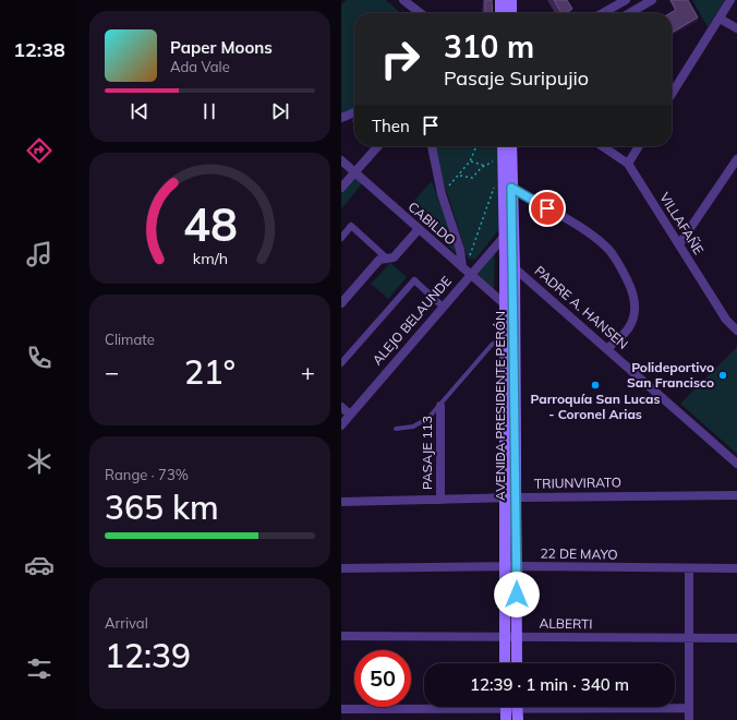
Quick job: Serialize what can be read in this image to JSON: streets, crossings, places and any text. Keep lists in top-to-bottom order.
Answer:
{
  "streets": {
    "main road": ["AVENIDA PRESIDENTE PERÓN"],
    "street": [
      "CABILDO",
      "VILLAFAÑE",
      "PADRE A. HANSEN",
      "ALEJO BELAUNDE",
      "PASAJE 113",
      "TRIUNVIRATO",
      "22 DE MAYO",
      "ALBERTI"
    ]
  },
  "crossings": [
    ["CABILDO", "ALEJO BELAUNDE"],
    ["CABILDO", "AVENIDA PRESIDENTE PERÓN"],
    ["PADRE A. HANSEN", "AVENIDA PRESIDENTE PERÓN"],
    ["ALEJO BELAUNDE", "AVENIDA PRESIDENTE PERÓN"],
    ["AVENIDA PRESIDENTE PERÓN", "TRIUNVIRATO"],
    ["AVENIDA PRESIDENTE PERÓN", "22 DE MAYO"],
    ["AVENIDA PRESIDENTE PERÓN", "ALBERTI"],
    ["PASAJE 113", "TRIUNVIRATO"]
  ],
  "places": ["Polideportivo San Francisco", "Parroquía San Lucas - Coronel Arias"],
  "page": {
    "tabs": "12:38",
    "turn": ["310 m", "Pasaje Suripujio"],
    "song": ["Paper Moons", "Ada Vale"],
    "then": "Then",
    "tile": [
      "Climate",
      ["Range · 73%", "365 km"],
      ["Arrival", "12:39"]
    ],
    "heat": ["−", "21°", "+"],
    "limit": "50",
    "trip": "12:39 · 1 min · 340 m",
    "gauge": ["48", "km/h"]
  }
}
